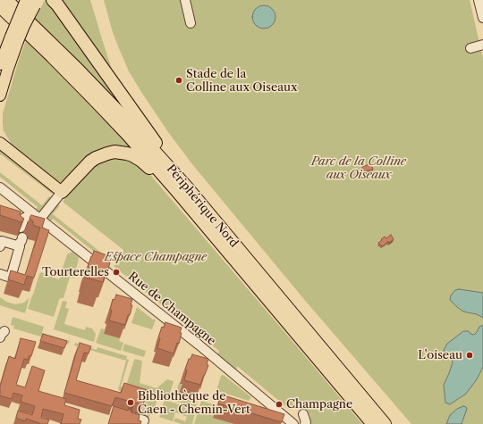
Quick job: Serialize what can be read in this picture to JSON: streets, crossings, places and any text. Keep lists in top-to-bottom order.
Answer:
{
  "streets": {
    "highway": ["Périphérique Nord"],
    "street": ["Rue de Champagne"]
  },
  "parks": ["Parc de la Colline aux Oiseaux", "Espace Champagne"],
  "places": [
    "Stade de la Colline aux Oiseaux",
    "Tourterelles",
    "L'oiseau",
    "Bibliothèque de Caen - Chemin-Vert",
    "Champagne"
  ]
}
